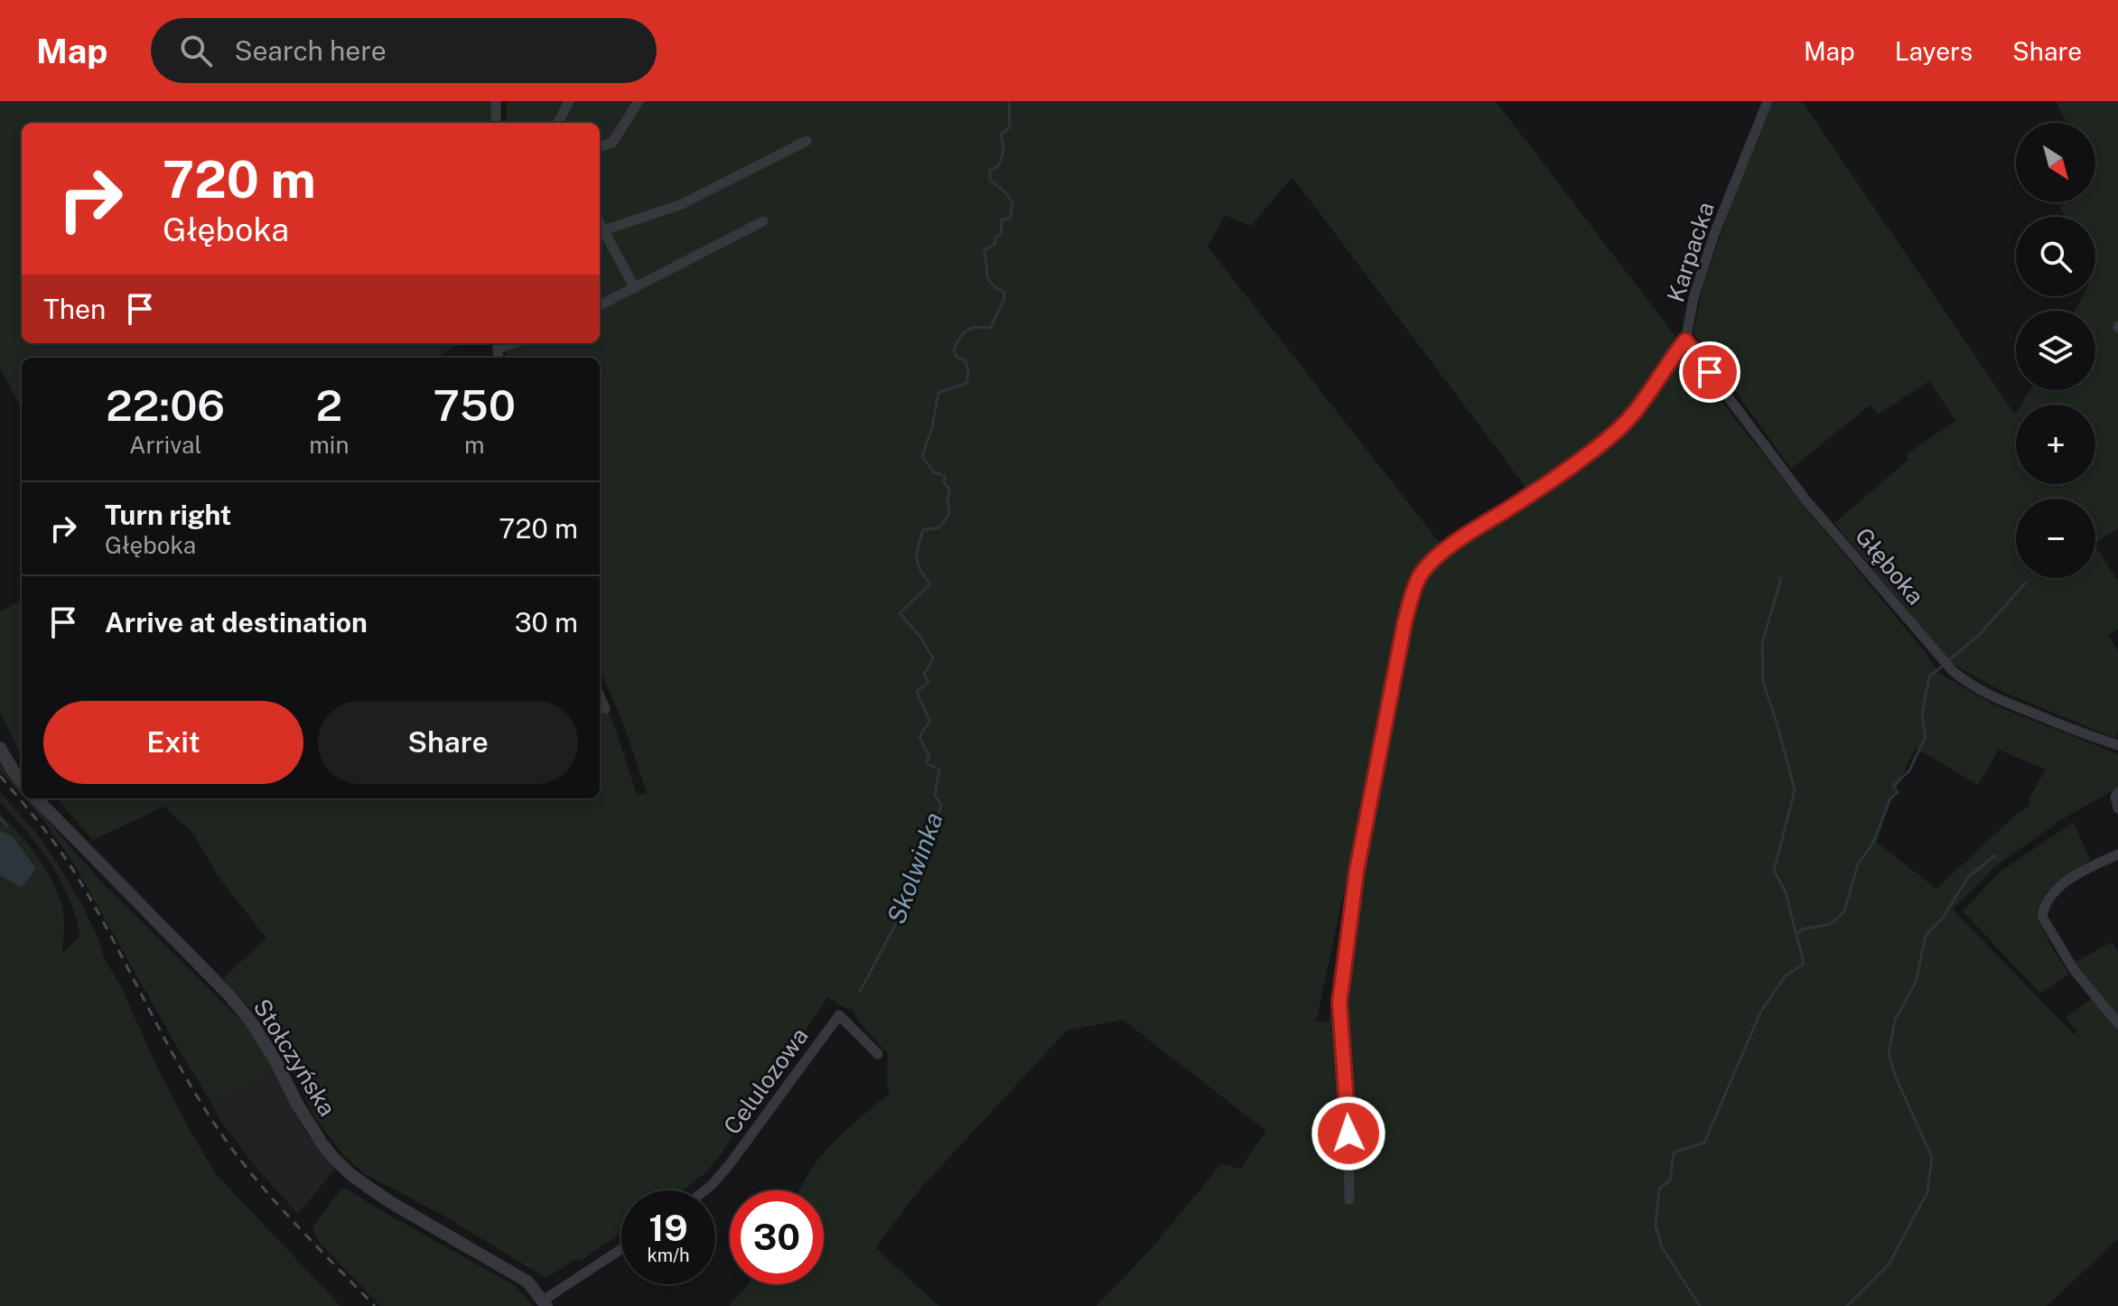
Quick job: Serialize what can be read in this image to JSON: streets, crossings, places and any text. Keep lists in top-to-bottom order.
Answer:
{
  "streets": {
    "street": [
      "Karpacka",
      "Głęboka",
      "Stołczyńska",
      "Celulozowa"
    ]
  },
  "crossings": [
    ["Karpacka", "Głęboka"]
  ],
  "water": ["Skolwinka"],
  "north": "bottom right",
  "page": {
    "header": "Map",
    "search": "Search here",
    "nav": ["Map", "Layers", "Share"],
    "map_buttons": ["+", "−"],
    "turn": ["720 m", "Głęboka"],
    "then": "Then",
    "eta": [
      "22:06",
      "Arrival",
      "2",
      "min",
      "750",
      "m"
    ],
    "list": [
      {
        "name": "Turn right",
        "note": "Głęboka",
        "value": "720 m"
      },
      {
        "name": "Arrive at destination",
        "value": "30 m"
      }
    ],
    "buttons": ["Exit", "Share"],
    "speed": "19 km/h",
    "limit": "30"
  }
}
